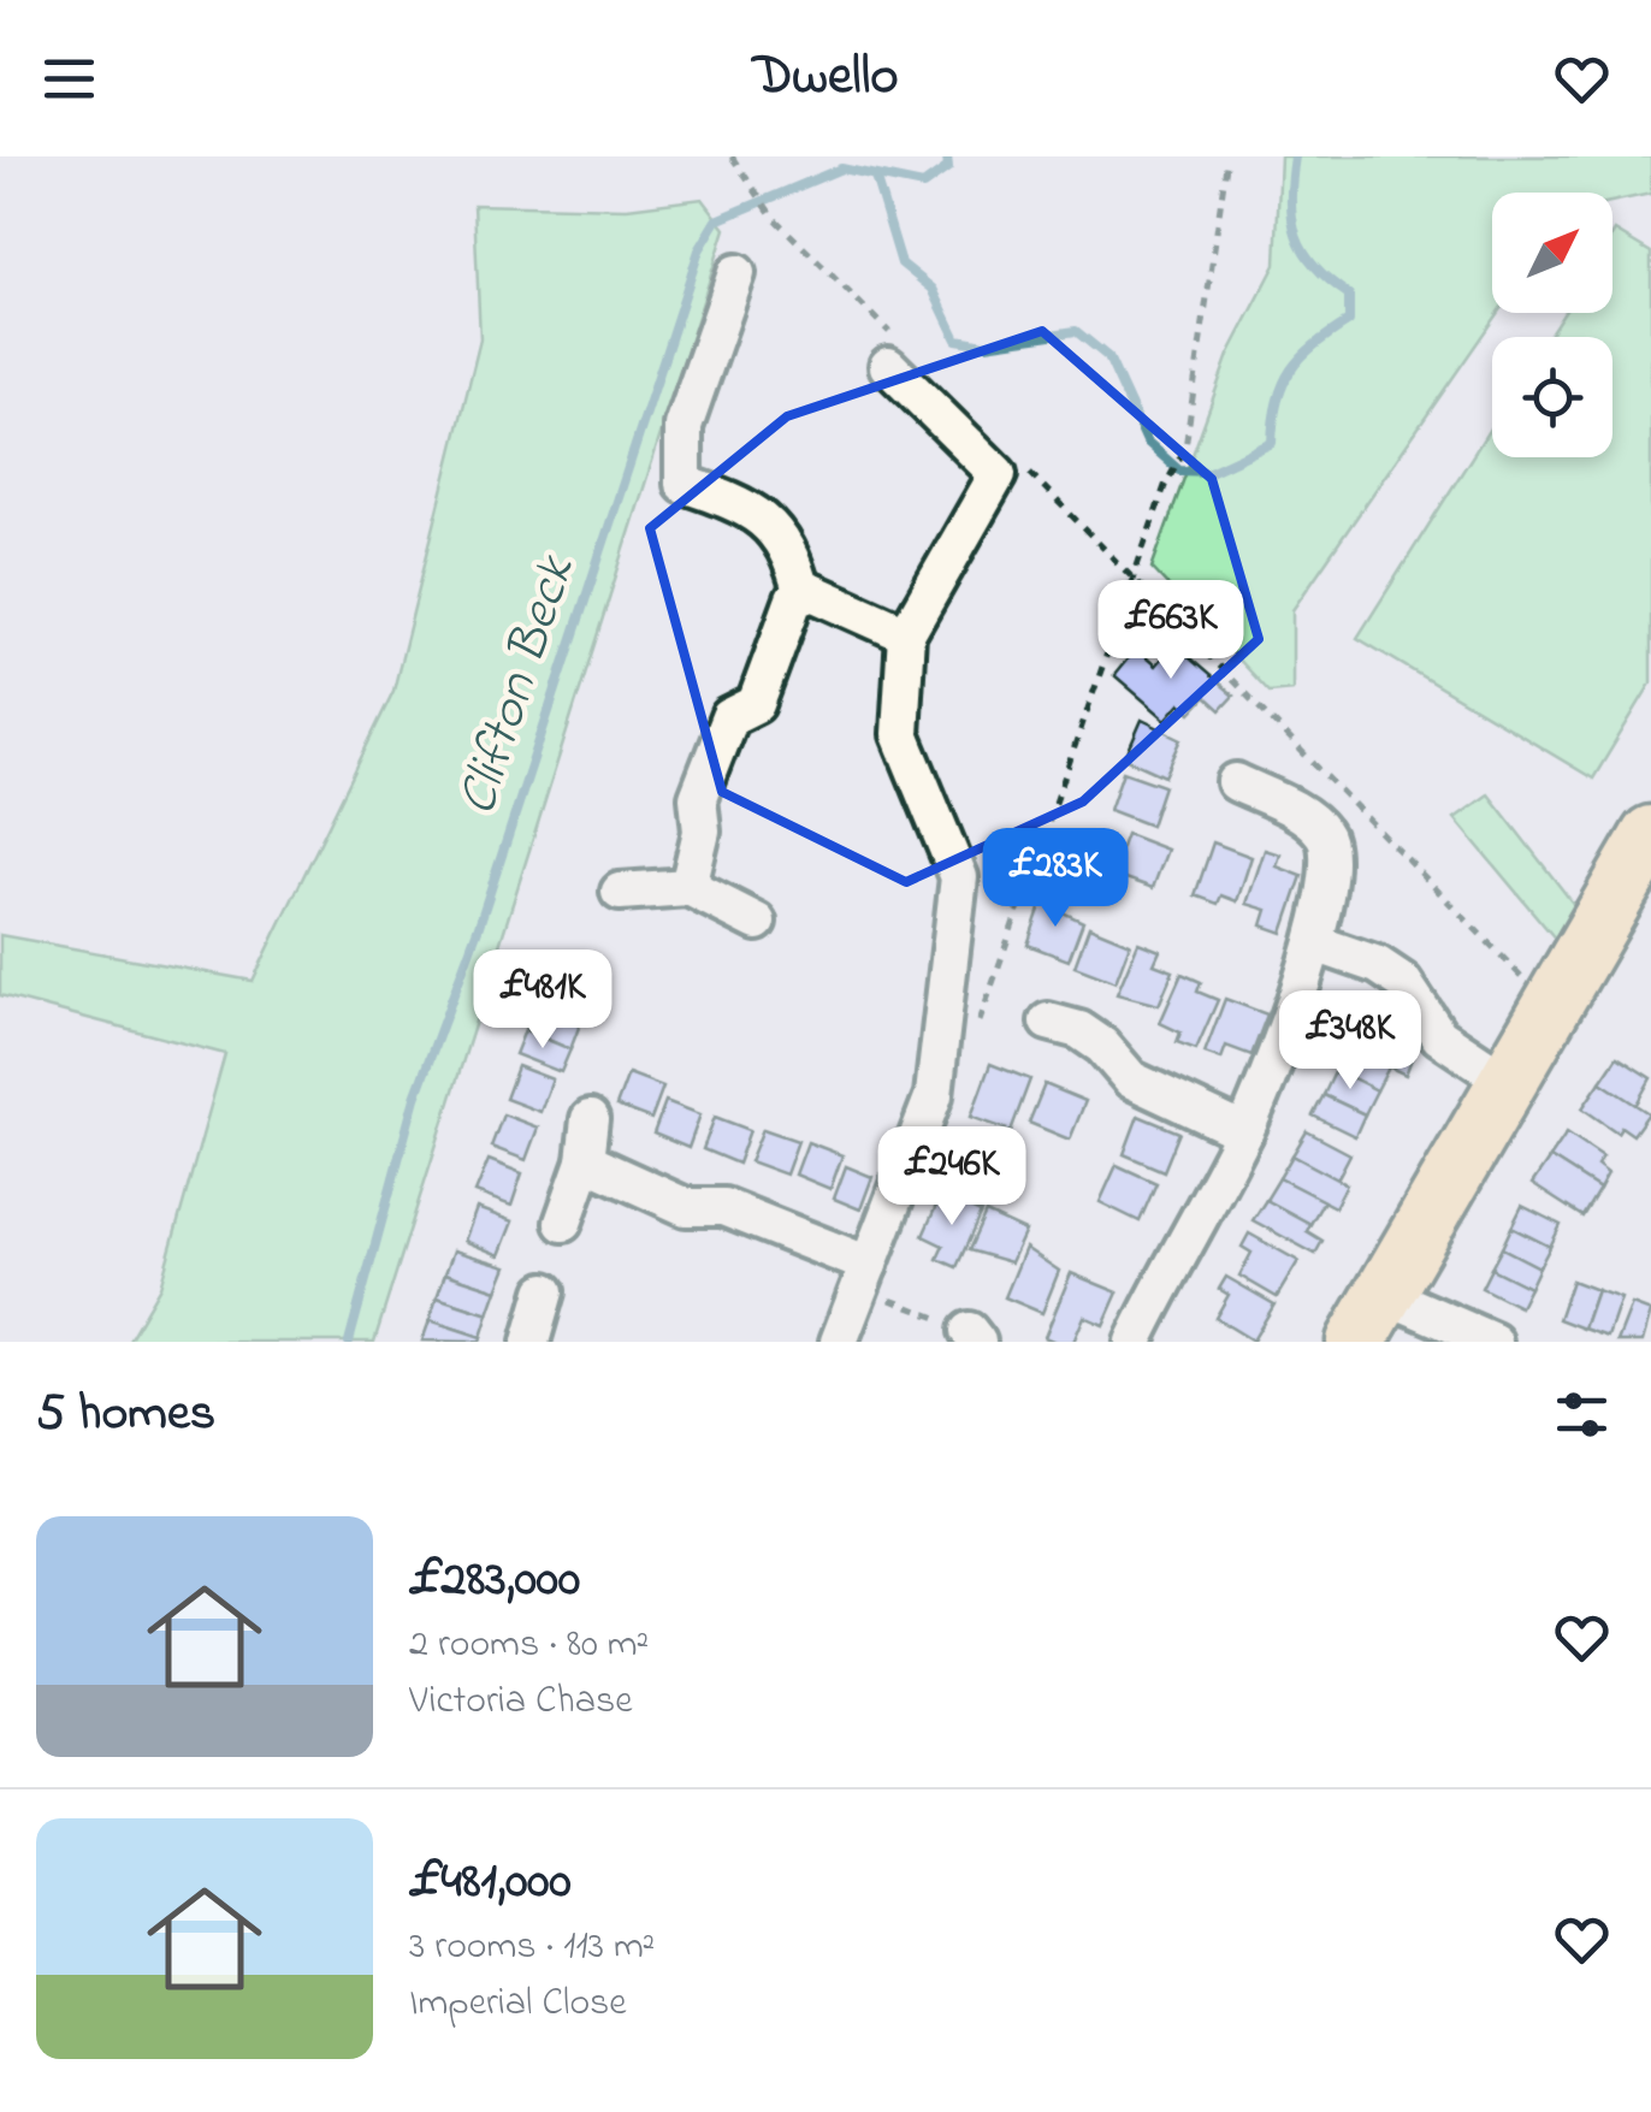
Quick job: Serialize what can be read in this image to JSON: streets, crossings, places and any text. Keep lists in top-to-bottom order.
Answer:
{
  "water": ["Clifton Beck"],
  "north": "top right",
  "page": {
    "header": "Dwello",
    "price": [
      "£663K",
      "£283K",
      "£481K",
      "£348K",
      "£246K"
    ],
    "heading": "5 homes",
    "list": [
      {
        "name": "£283,000",
        "note": "2 rooms · 80 m² · Victoria Chase"
      },
      {
        "name": "£481,000",
        "note": "3 rooms · 113 m² · Imperial Close"
      }
    ]
  }
}
